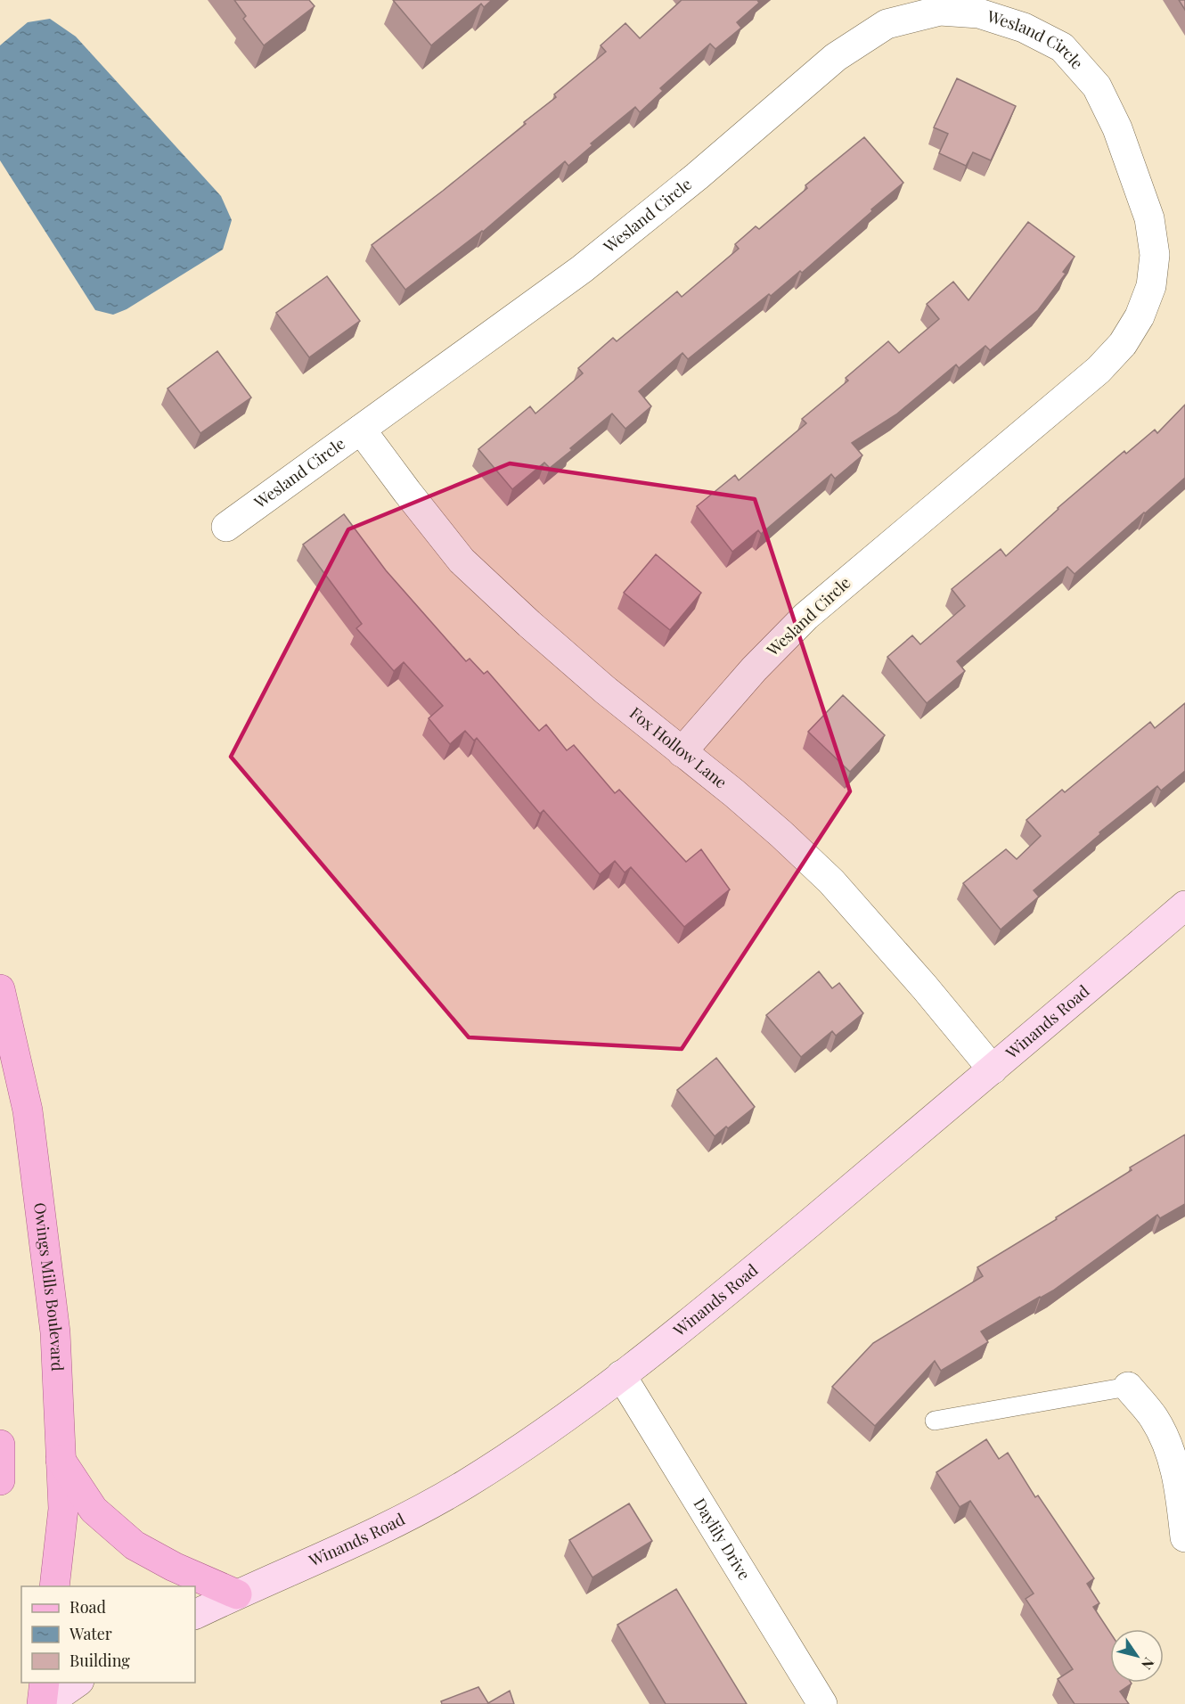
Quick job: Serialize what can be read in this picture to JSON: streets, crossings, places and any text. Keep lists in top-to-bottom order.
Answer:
{
  "streets": {
    "main road": ["Owings Mills Boulevard"],
    "street": [
      "Wesland Circle",
      "Fox Hollow Lane",
      "Winands Road",
      "Daylily Drive"
    ]
  },
  "crossings": [
    ["Wesland Circle", "Fox Hollow Lane"],
    ["Fox Hollow Lane", "Winands Road"],
    ["Winands Road", "Daylily Drive"]
  ],
  "legend": ["Road", "Water", "Building"],
  "north": "bottom right"
}
